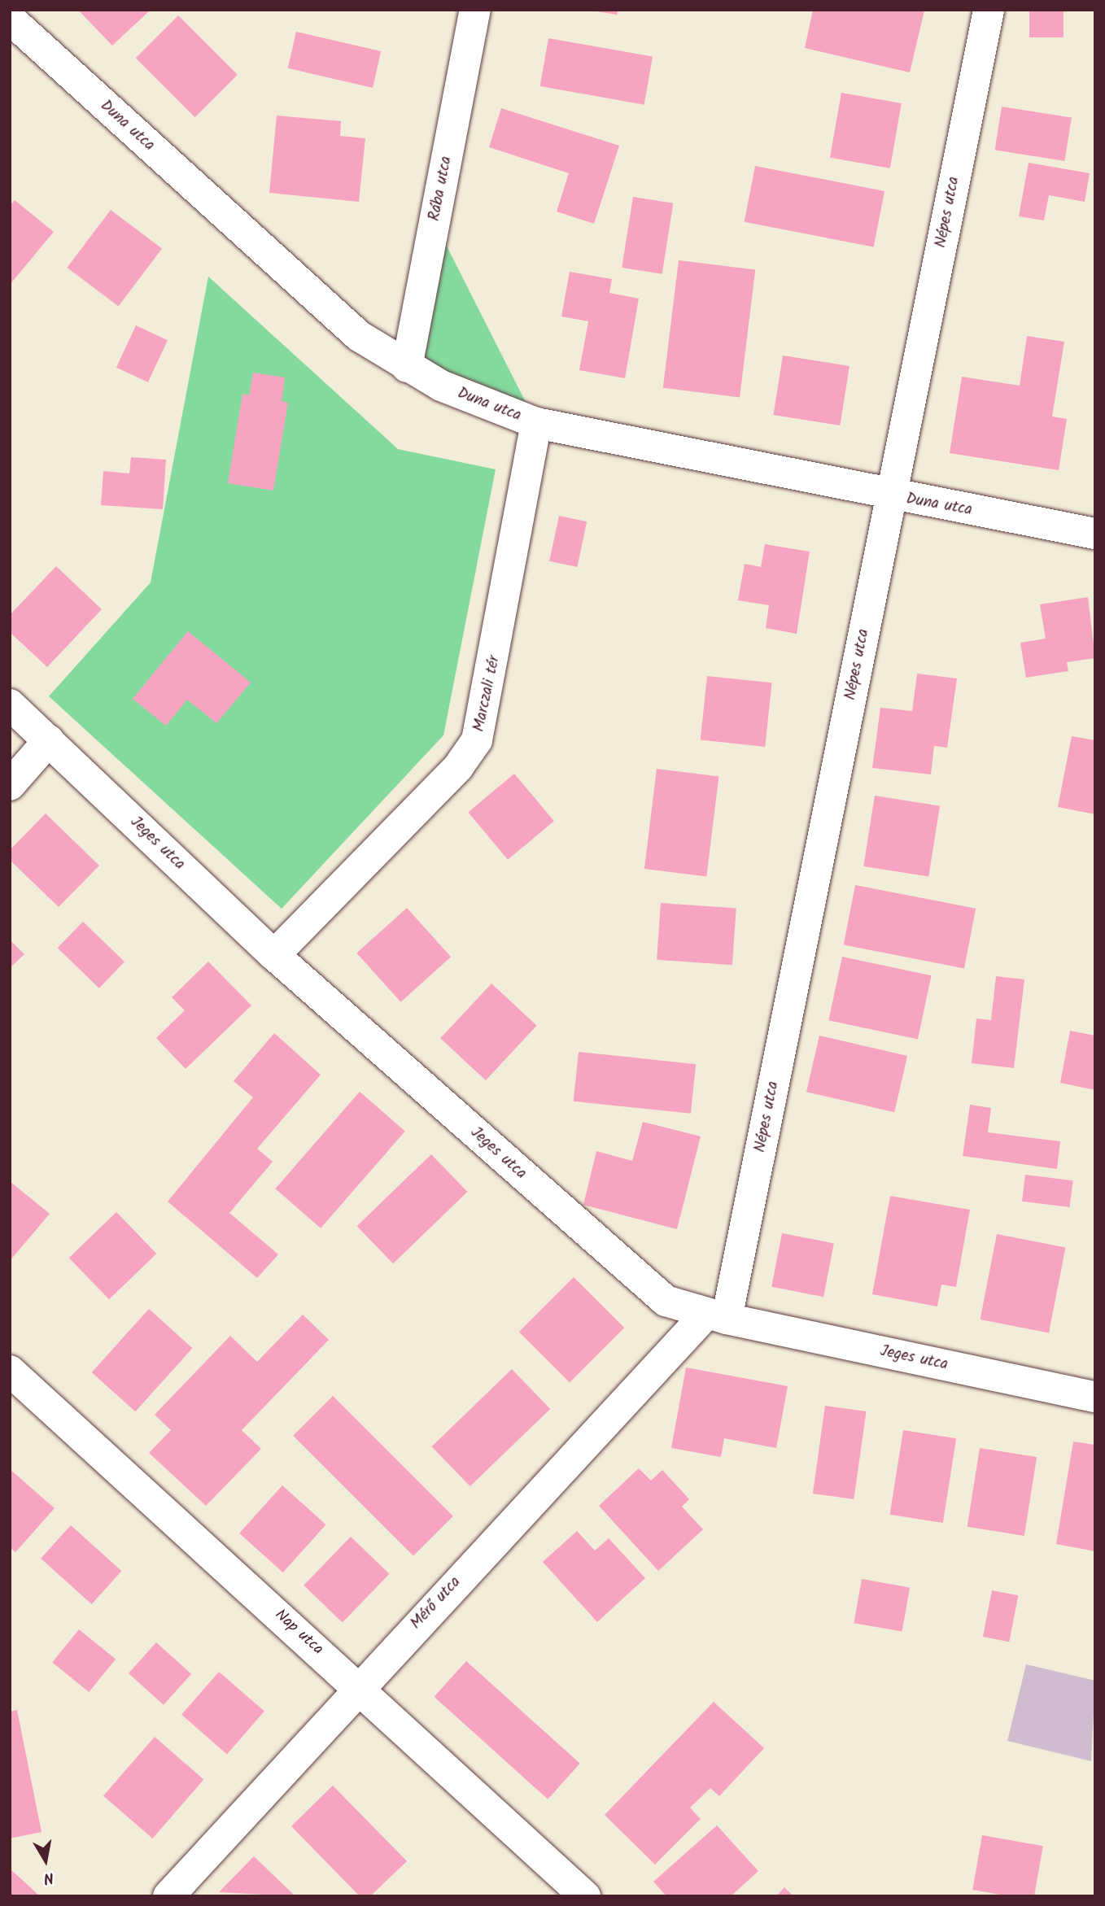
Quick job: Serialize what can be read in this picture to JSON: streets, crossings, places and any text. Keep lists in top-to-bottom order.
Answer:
{
  "streets": {
    "street": [
      "Duna utca",
      "Rába utca",
      "Népes utca",
      "Marczali tér",
      "Jeges utca",
      "Mérő utca",
      "Nap utca"
    ]
  },
  "crossings": [
    ["Duna utca", "Rába utca"],
    ["Duna utca", "Népes utca"],
    ["Duna utca", "Marczali tér"],
    ["Népes utca", "Jeges utca"],
    ["Népes utca", "Mérő utca"],
    ["Marczali tér", "Jeges utca"],
    ["Jeges utca", "Mérő utca"],
    ["Mérő utca", "Nap utca"]
  ],
  "north": "bottom"
}
